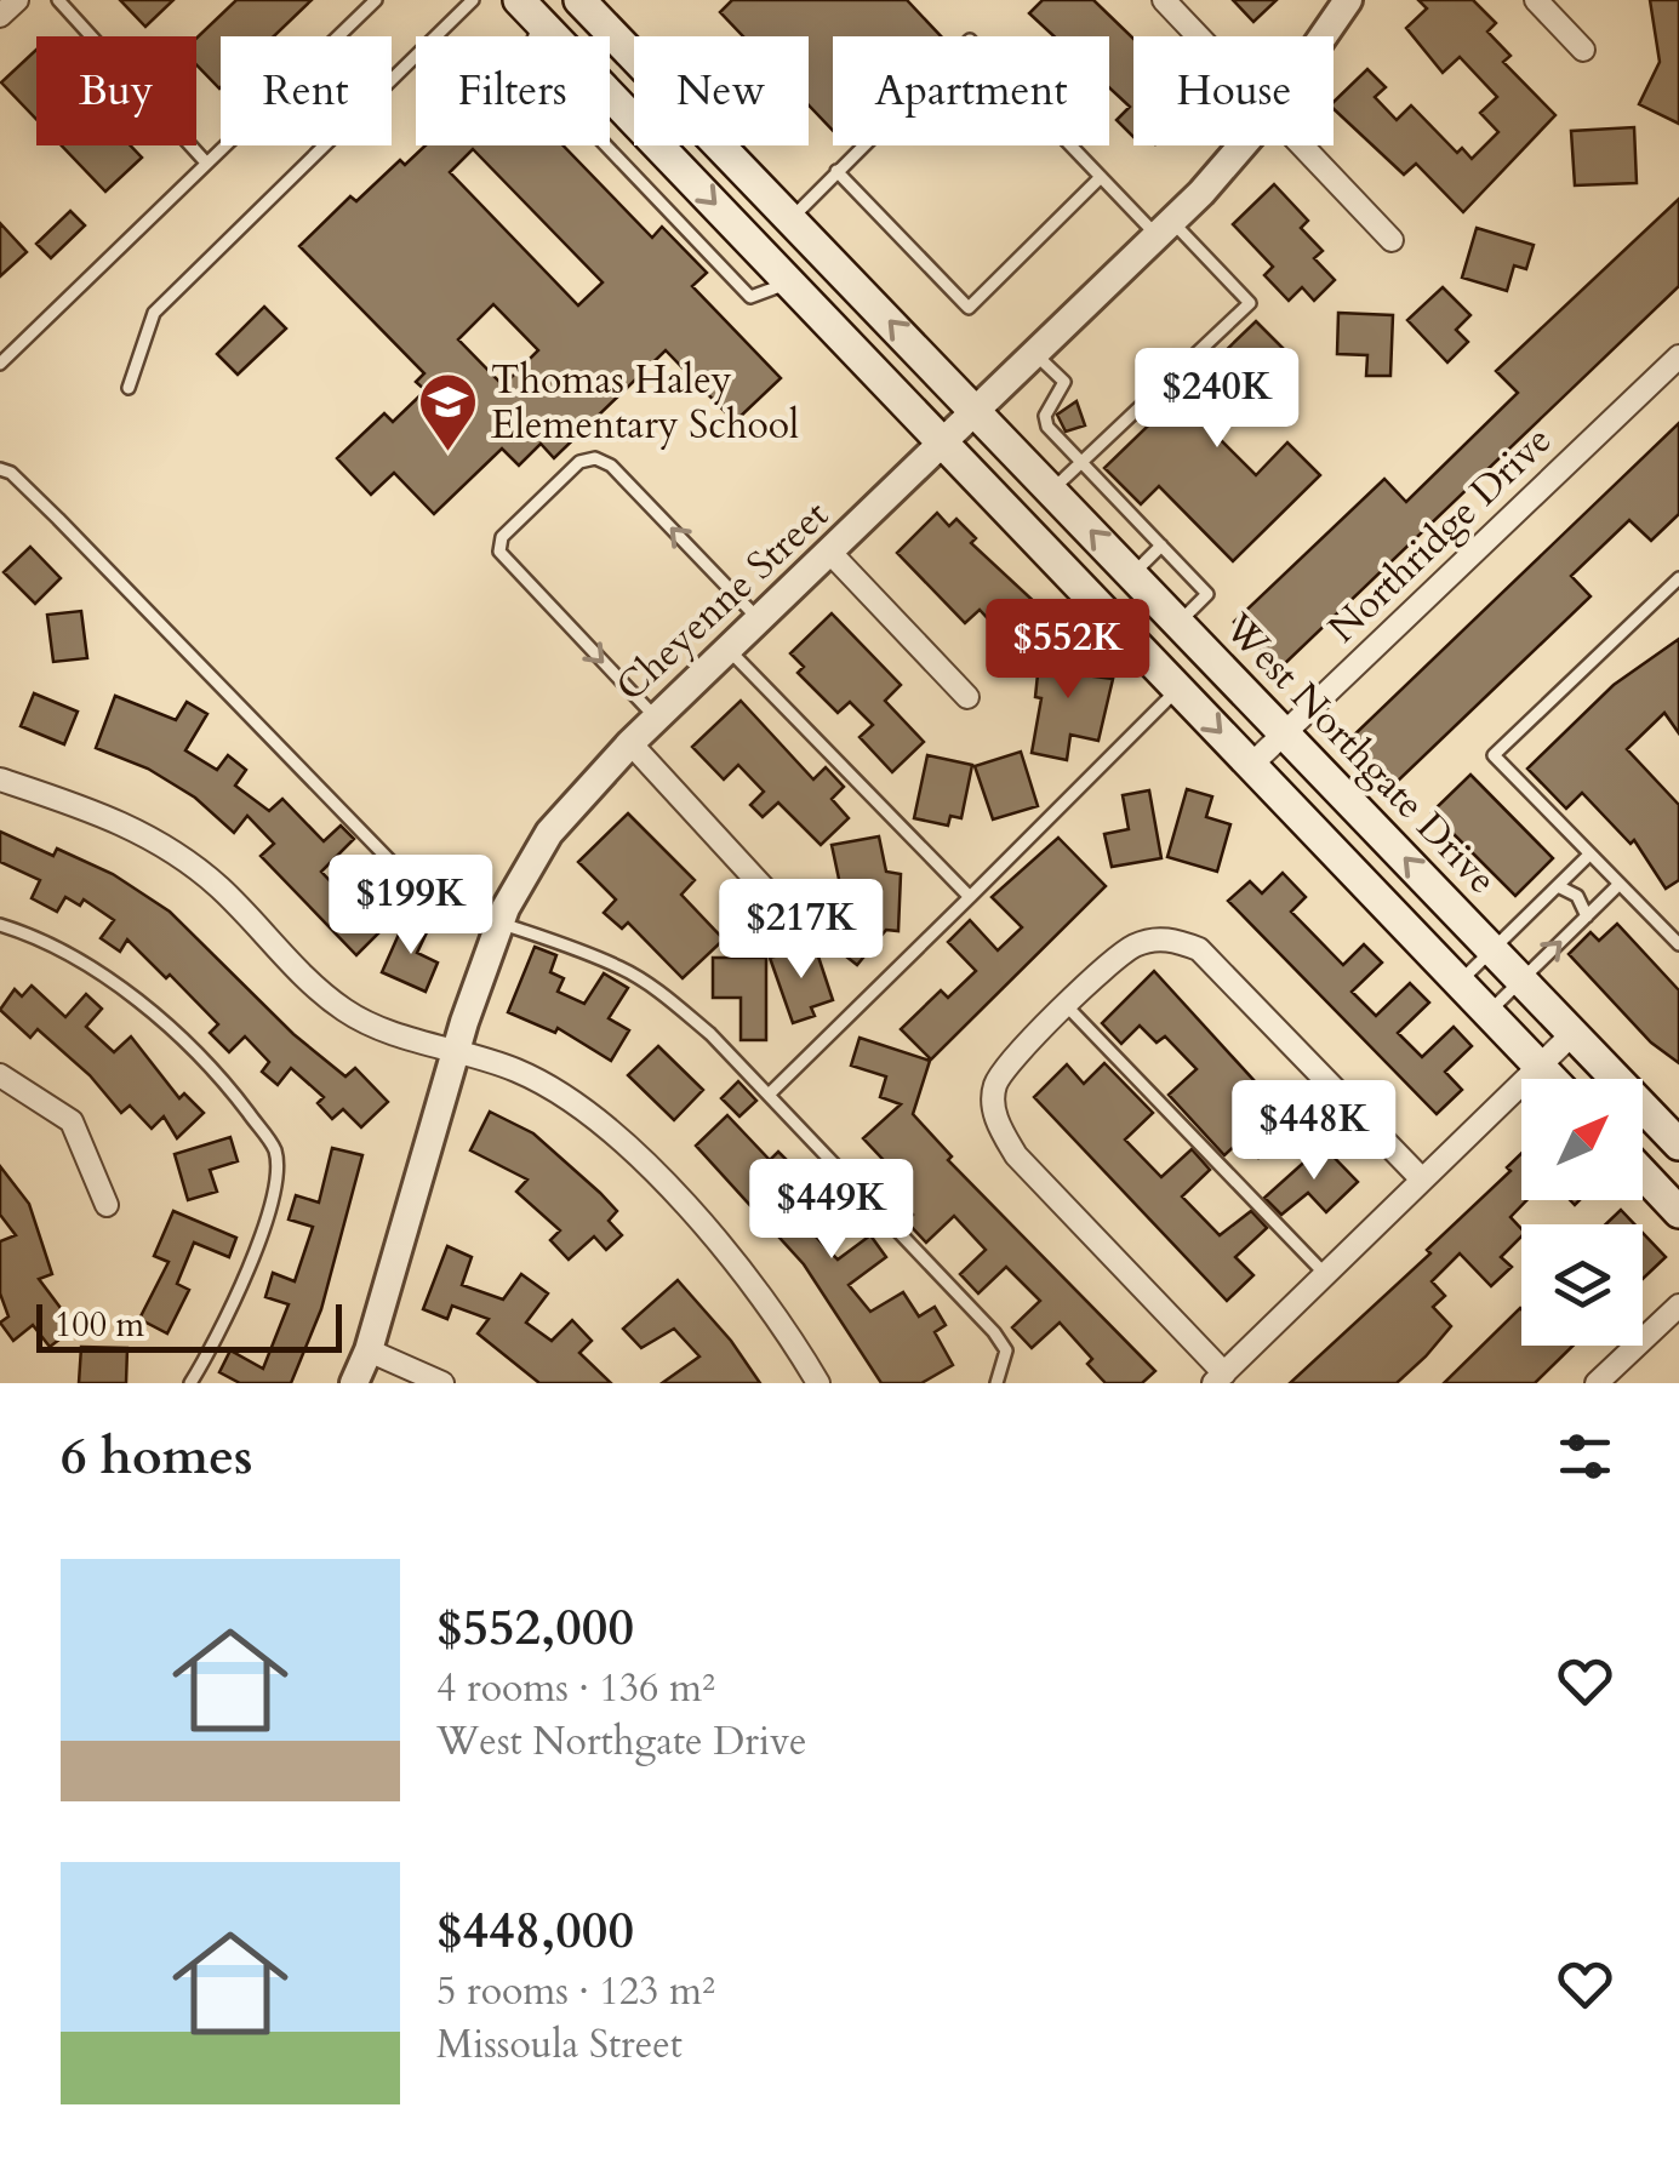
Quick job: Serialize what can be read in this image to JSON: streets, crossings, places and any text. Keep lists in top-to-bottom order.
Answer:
{
  "streets": {
    "main road": ["West Northgate Drive"],
    "street": ["Northridge Drive", "Cheyenne Street"]
  },
  "crossings": [
    ["Northridge Drive", "West Northgate Drive"],
    ["Cheyenne Street", "West Northgate Drive"]
  ],
  "places": {
    "school or university": ["Thomas Haley Elementary School"]
  },
  "scale_bar": "100 m",
  "north": "top right",
  "page": {
    "chip": [
      "Buy",
      "Rent",
      "Filters",
      "New",
      "Apartment",
      "House"
    ],
    "price": [
      "$240K",
      "$552K",
      "$199K",
      "$217K",
      "$448K",
      "$449K"
    ],
    "scale": "100 m",
    "heading": "6 homes",
    "list": [
      {
        "name": "$552,000",
        "note": "4 rooms · 136 m² · West Northgate Drive"
      },
      {
        "name": "$448,000",
        "note": "5 rooms · 123 m² · Missoula Street"
      }
    ]
  }
}
